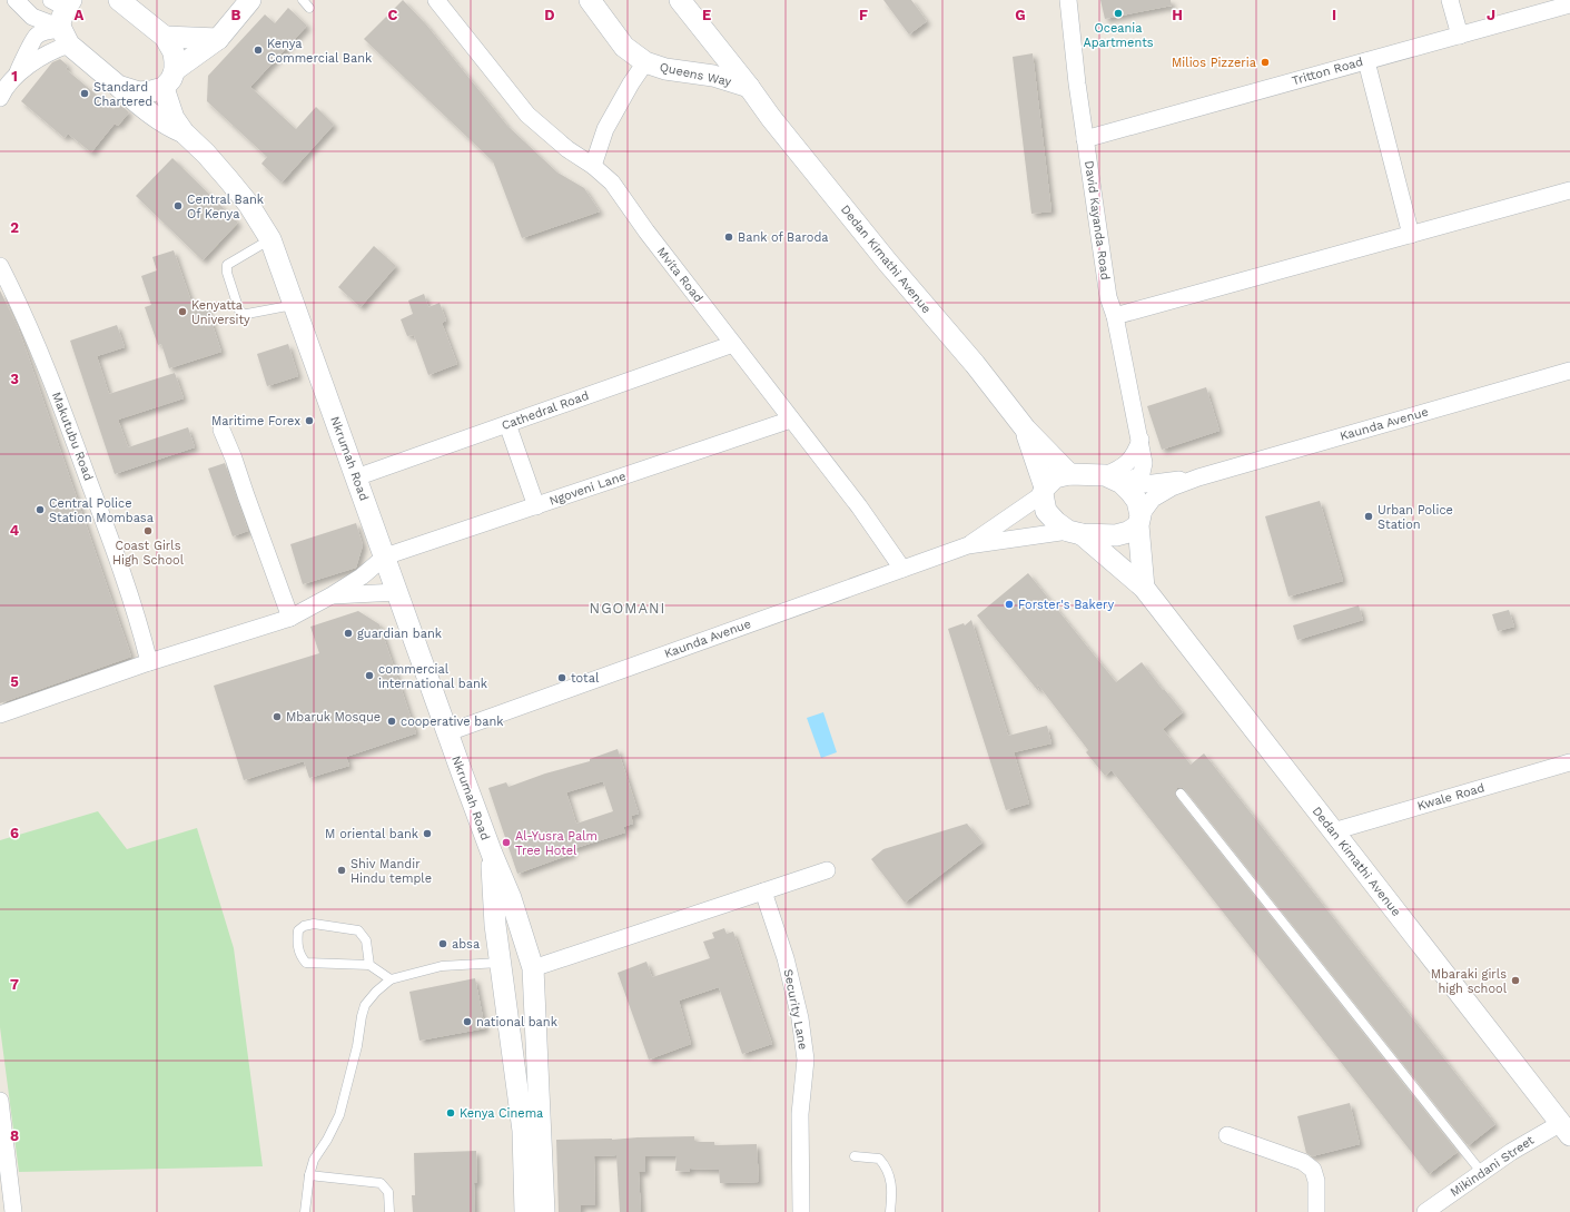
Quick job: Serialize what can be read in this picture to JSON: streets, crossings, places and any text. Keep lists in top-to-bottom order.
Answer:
{
  "streets": {
    "street": [
      "Tritton Road",
      "Queens Way",
      "David Kayanda Road",
      "Dedan Kimathi Avenue",
      "Mvita Road",
      "Cathedral Road",
      "Kaunda Avenue",
      "Makutubu Road",
      "Nkrumah Road",
      "Ngoveni Lane",
      "Kwale Road",
      "Security Lane",
      "Mikindani Street"
    ]
  },
  "crossings": [
    ["Tritton Road", "David Kayanda Road"],
    ["Queens Way", "Dedan Kimathi Avenue"],
    ["David Kayanda Road", "Dedan Kimathi Avenue"],
    ["Dedan Kimathi Avenue", "Kwale Road"],
    ["Dedan Kimathi Avenue", "Mikindani Street"],
    ["Mvita Road", "Cathedral Road"],
    ["Mvita Road", "Kaunda Avenue"],
    ["Mvita Road", "Ngoveni Lane"],
    ["Cathedral Road", "Nkrumah Road"],
    ["Kaunda Avenue", "Nkrumah Road"],
    ["Nkrumah Road", "Ngoveni Lane"]
  ],
  "districts": ["NGOMANI"],
  "places": [
    "Oceania Apartments",
    "Kenya Commercial Bank",
    "Milios Pizzeria",
    "Standard Chartered",
    "Central Bank Of Kenya",
    "Bank of Baroda",
    "Kenyatta University",
    "Maritime Forex",
    "Central Police Station Mombasa",
    "Urban Police Station",
    "Coast Girls High School",
    "Forster's Bakery",
    "guardian bank",
    "commercial international bank",
    "total",
    "Mbaruk Mosque",
    "cooperative bank",
    "M oriental bank",
    "Al-Yusra Palm Tree Hotel",
    "Shiv Mandir Hindu temple",
    "absa",
    "Mbaraki girls high school",
    "national bank",
    "Kenya Cinema"
  ],
  "grid": {
    "columns": [
      "A",
      "B",
      "C",
      "D",
      "E",
      "F",
      "G",
      "H",
      "I",
      "J"
    ],
    "rows": [
      "1",
      "2",
      "3",
      "4",
      "5",
      "6",
      "7",
      "8"
    ]
  }
}
